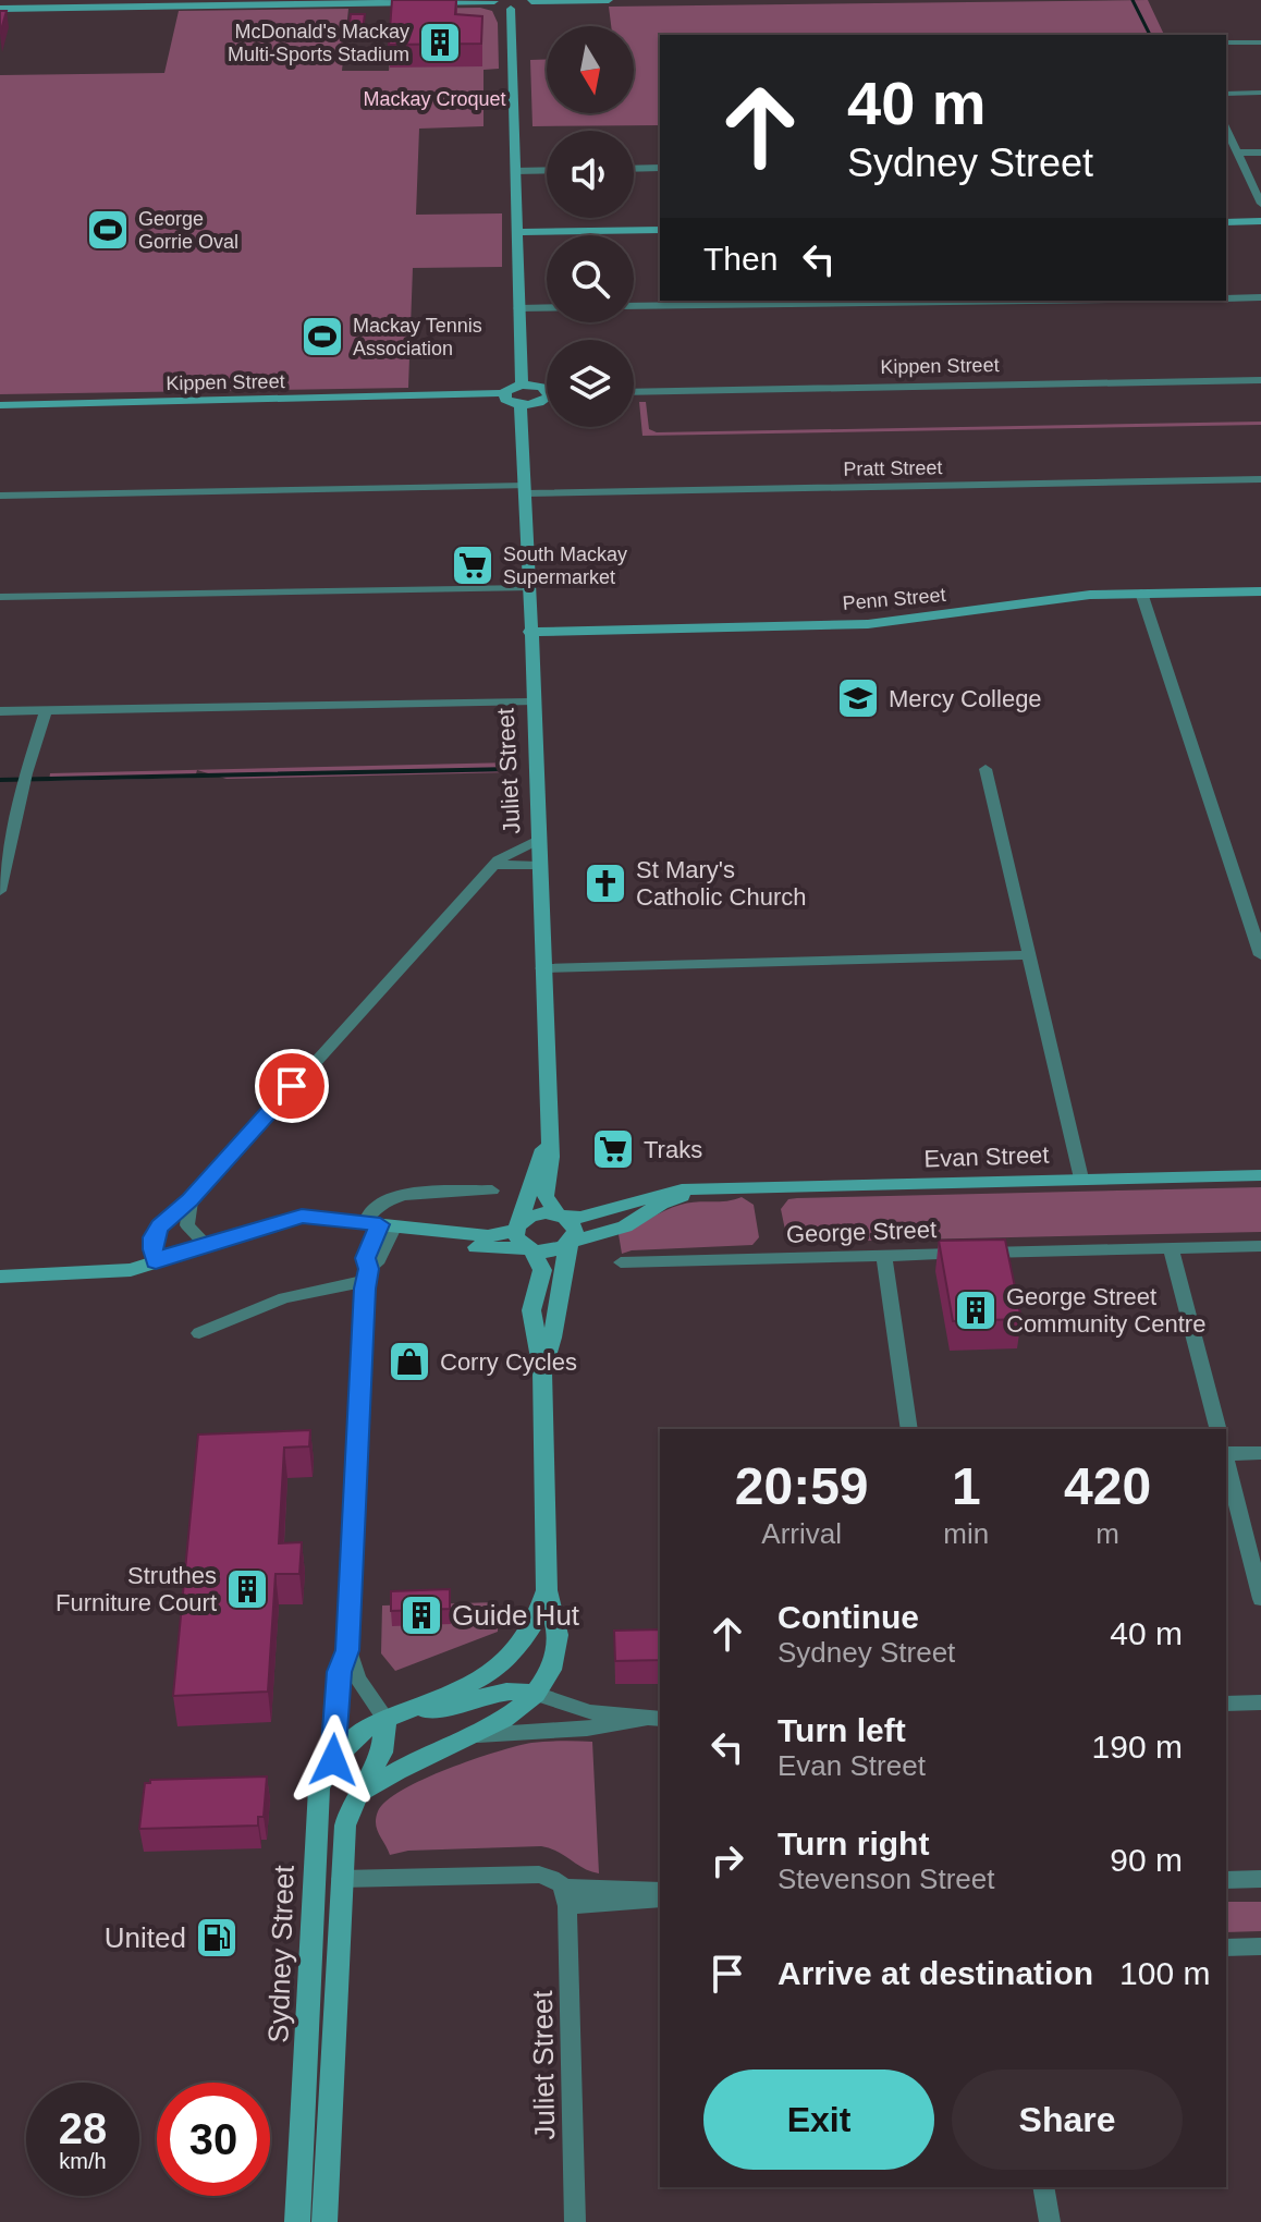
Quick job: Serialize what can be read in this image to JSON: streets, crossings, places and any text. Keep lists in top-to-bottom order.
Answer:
{
  "streets": {
    "street": [
      "Kippen Street",
      "Pratt Street",
      "Penn Street",
      "Juliet Street",
      "Evan Street",
      "George Street",
      "Sydney Street"
    ]
  },
  "crossings": [
    ["Pratt Street", "Juliet Street"],
    ["Penn Street", "Juliet Street"],
    ["Juliet Street", "Evan Street"]
  ],
  "parks": ["Mackay Croquet"],
  "places": {
    "building": [
      "McDonald's Mackay Multi-Sports Stadium",
      "George Street Community Centre",
      "Struthes Furniture Court",
      "Guide Hut"
    ],
    "sports": ["George Gorrie Oval", "Mackay Tennis Association"],
    "supermarket": ["South Mackay Supermarket", "Traks"],
    "school or university": ["Mercy College"],
    "church": ["St Mary's Catholic Church"],
    "shop": ["Corry Cycles"],
    "fuel station": ["United"]
  },
  "north": "bottom",
  "page": {
    "turn": ["40 m", "Sydney Street"],
    "then": "Then",
    "eta": [
      "20:59",
      "Arrival",
      "1",
      "min",
      "420",
      "m"
    ],
    "list": [
      {
        "name": "Continue",
        "note": "Sydney Street",
        "value": "40 m"
      },
      {
        "name": "Turn left",
        "note": "Evan Street",
        "value": "190 m"
      },
      {
        "name": "Turn right",
        "note": "Stevenson Street",
        "value": "90 m"
      },
      {
        "name": "Arrive at destination",
        "value": "100 m"
      }
    ],
    "buttons": ["Exit", "Share"],
    "speed": "28 km/h",
    "limit": "30"
  }
}
